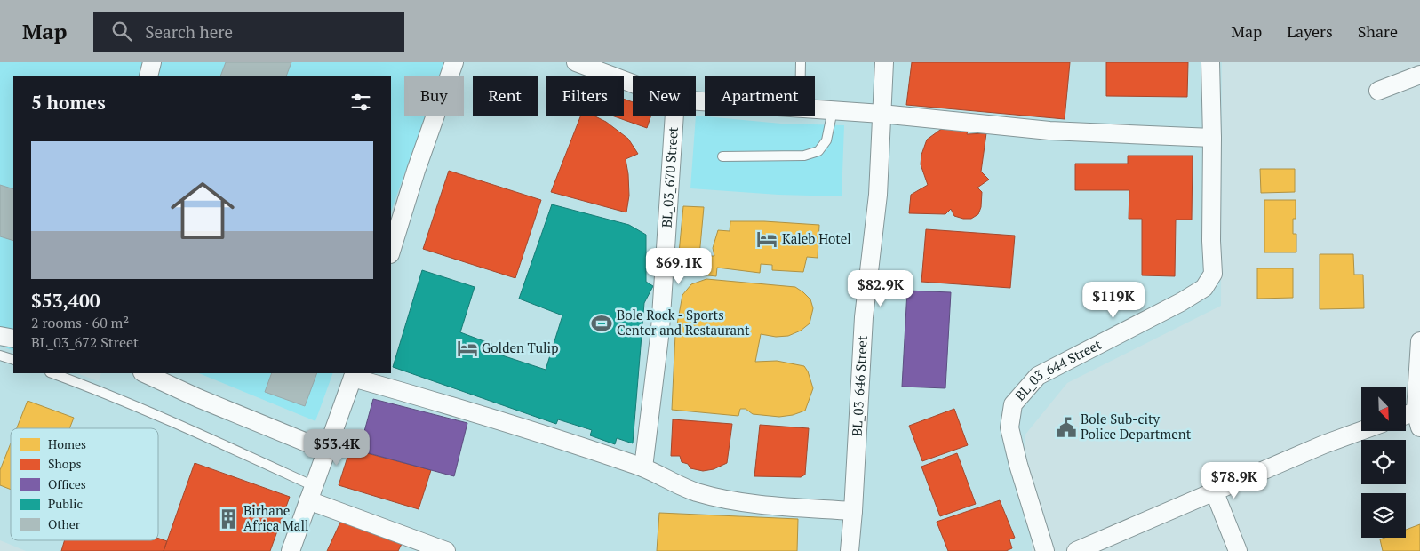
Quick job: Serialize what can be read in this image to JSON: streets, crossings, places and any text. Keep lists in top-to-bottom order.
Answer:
{
  "streets": {
    "street": ["BL_03_670 Street", "BL_03_644 Street", "BL_03_646 Street"]
  },
  "places": {
    "hotel": ["Kaleb Hotel", "Golden Tulip"],
    "sports": ["Bole Rock - Sports Center and Restaurant"],
    "public building": ["Bole Sub-city Police Department"],
    "building": ["Birhane Africa Mall"]
  },
  "legend": [
    "Homes",
    "Shops",
    "Offices",
    "Public",
    "Other"
  ],
  "north": "bottom right",
  "page": {
    "header": "Map",
    "search": "Search here",
    "nav": ["Map", "Layers", "Share"],
    "chip": [
      "Buy",
      "Rent",
      "Filters",
      "New",
      "Apartment"
    ],
    "heading": "5 homes",
    "list": [
      {
        "name": "$53,400",
        "note": "2 rooms · 60 m² · BL_03_672 Street"
      }
    ],
    "price": [
      "$69.1K",
      "$82.9K",
      "$119K",
      "$53.4K",
      "$78.9K"
    ]
  }
}
